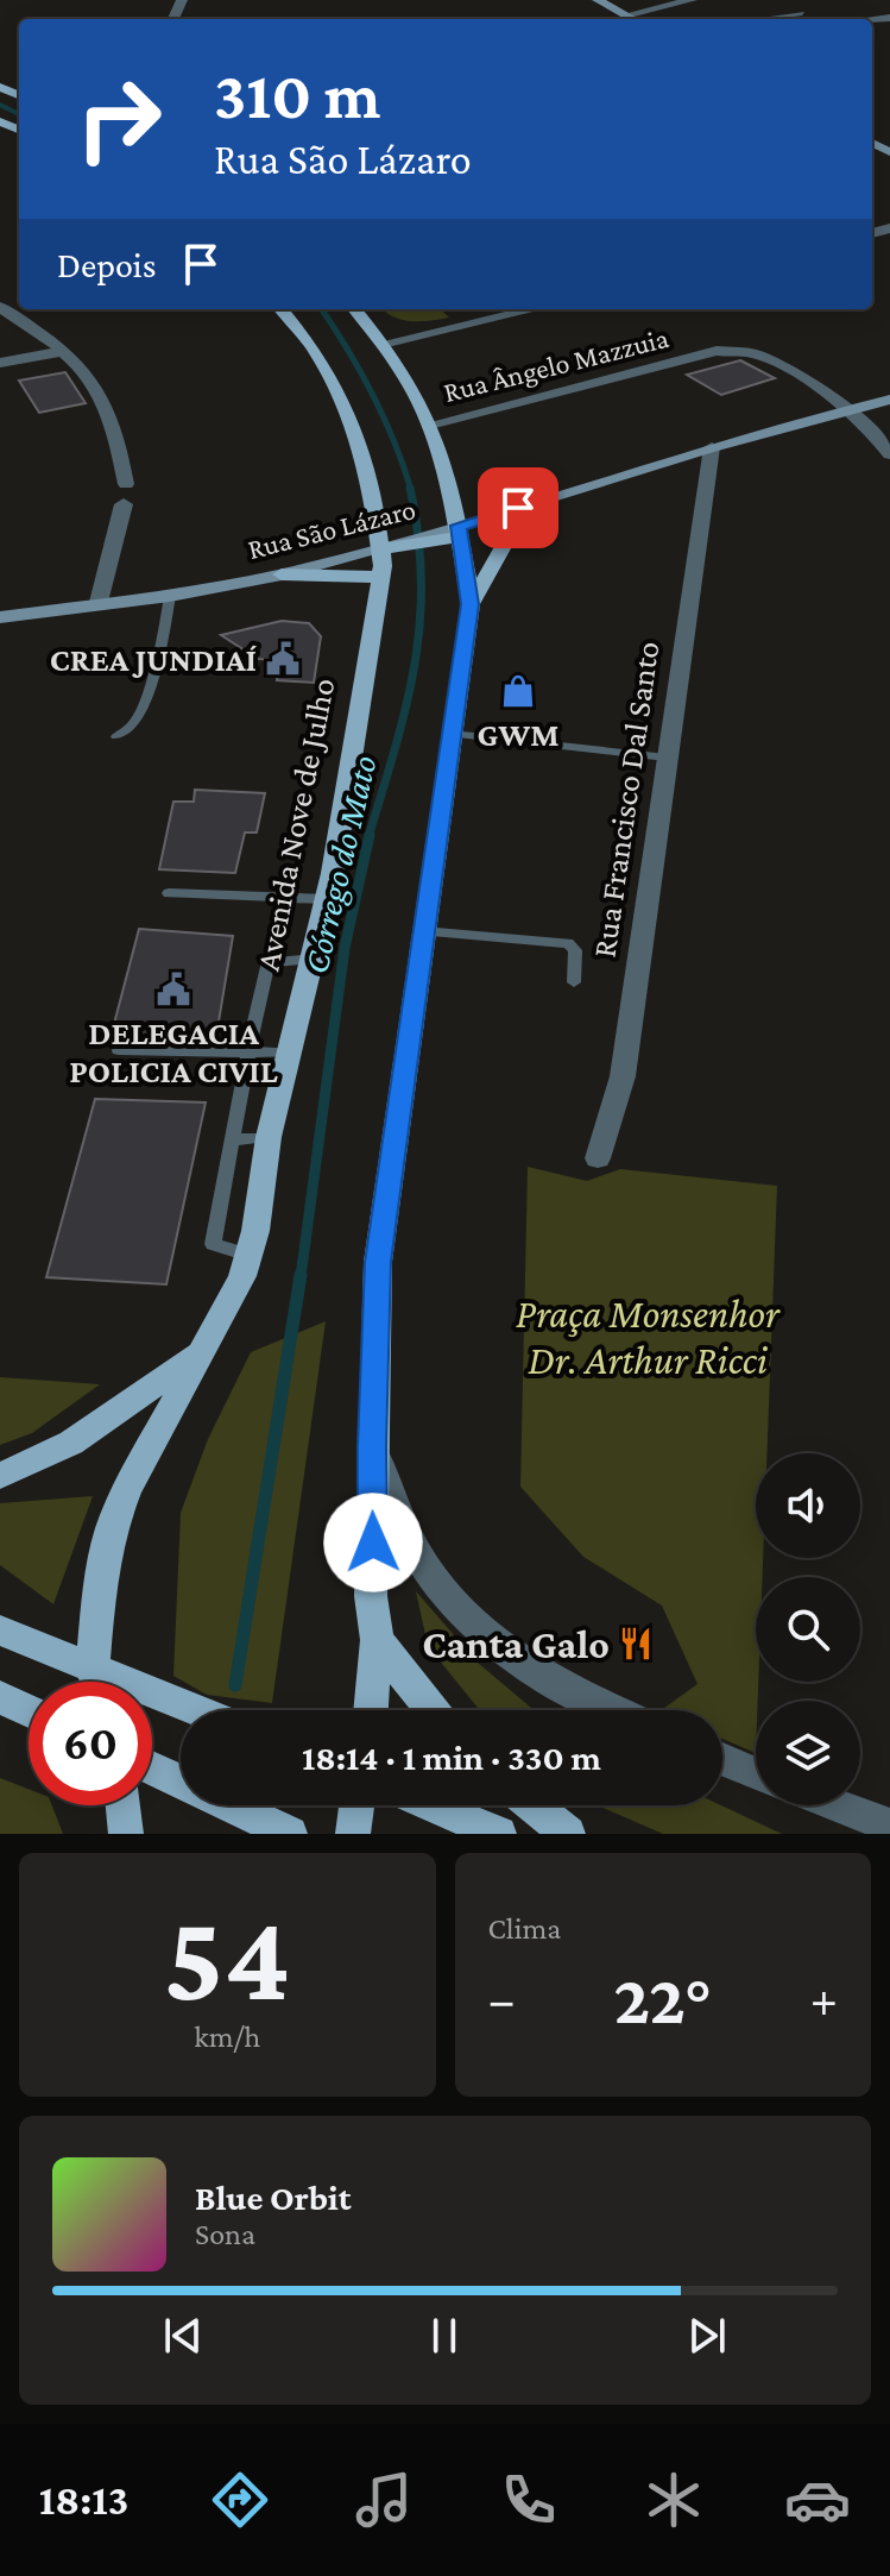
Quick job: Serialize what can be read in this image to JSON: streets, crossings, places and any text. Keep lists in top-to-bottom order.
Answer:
{
  "streets": {
    "main road": ["Rua São Lázaro", "Avenida Nove de Julho"],
    "street": ["Rua Ângelo Mazzuia", "Rua Francisco Dal Santo"]
  },
  "crossings": [
    ["Rua Ângelo Mazzuia", "Rua São Lázaro"],
    ["Rua São Lázaro", "Rua Francisco Dal Santo"],
    ["Rua São Lázaro", "Avenida Nove de Julho"]
  ],
  "water": ["Córrego do Mato"],
  "parks": ["Praça Monsenhor Dr. Arthur Ricci"],
  "places": {
    "public building": ["CREA JUNDIAÍ", "DELEGACIA POLICIA CIVIL"],
    "shop": ["GWM"],
    "restaurant": ["Canta Galo"]
  },
  "page": {
    "turn": ["310 m", "Rua São Lázaro"],
    "then": "Depois",
    "limit": "60",
    "trip": "18:14 · 1 min · 330 m",
    "tile": [
      ["54", "km/h"],
      "Clima"
    ],
    "heat": ["−", "22°", "+"],
    "song": ["Blue Orbit", "Sona"],
    "tabs": "18:13"
  }
}
